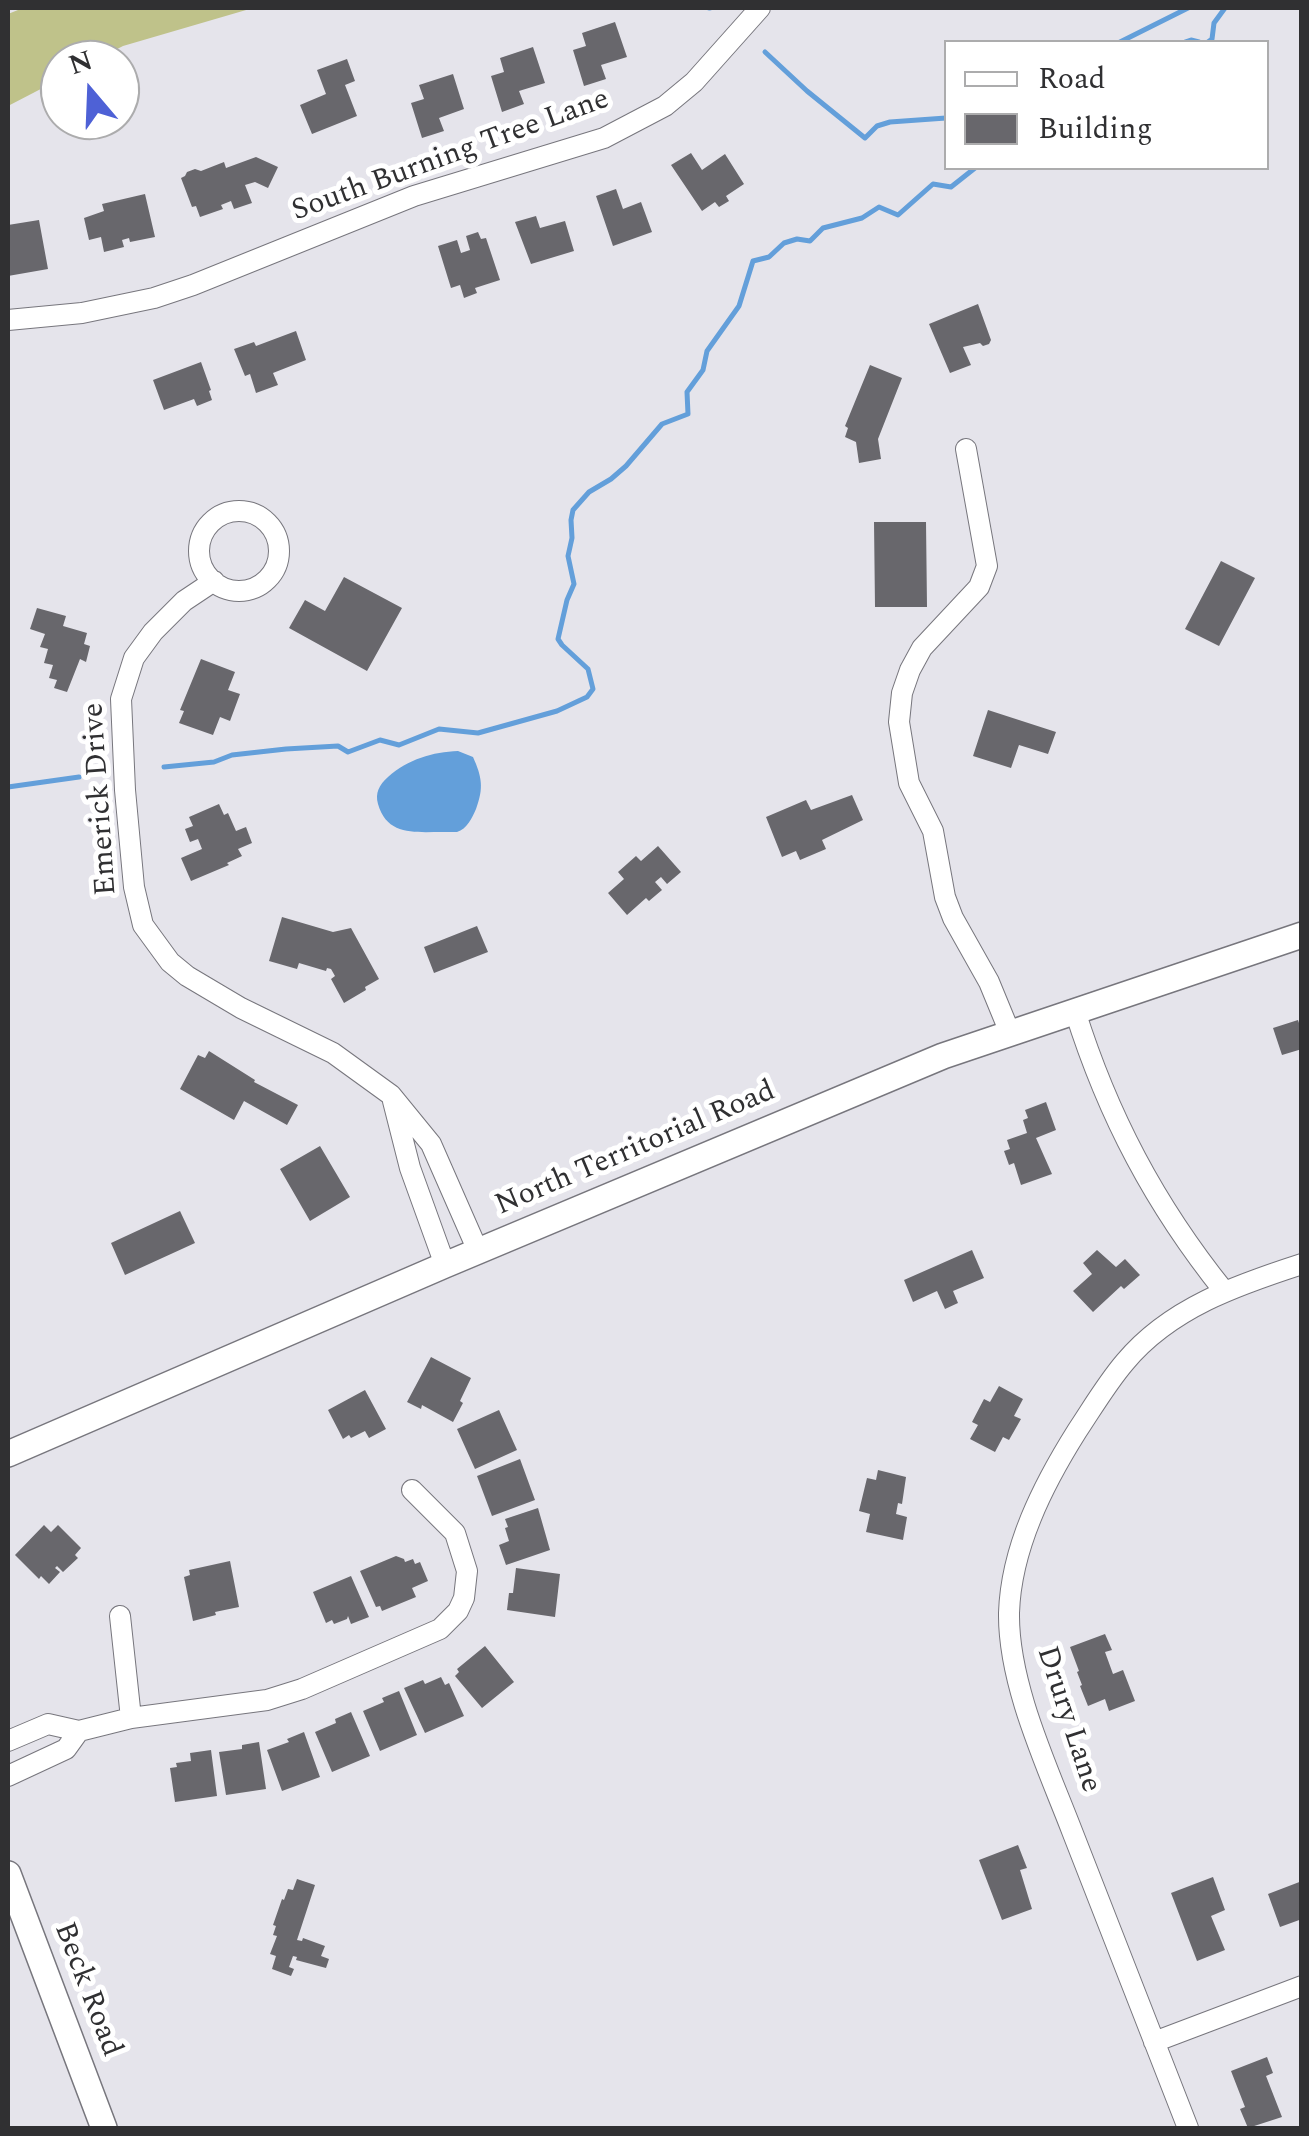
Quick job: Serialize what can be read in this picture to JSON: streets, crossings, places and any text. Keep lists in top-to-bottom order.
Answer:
{
  "streets": {
    "main road": ["North Territorial Road", "Beck Road"],
    "street": ["South Burning Tree Lane", "Emerick Drive", "Drury Lane"]
  },
  "crossings": [
    ["Emerick Drive", "North Territorial Road"]
  ],
  "legend": ["Road", "Building"],
  "north": "top"
}
